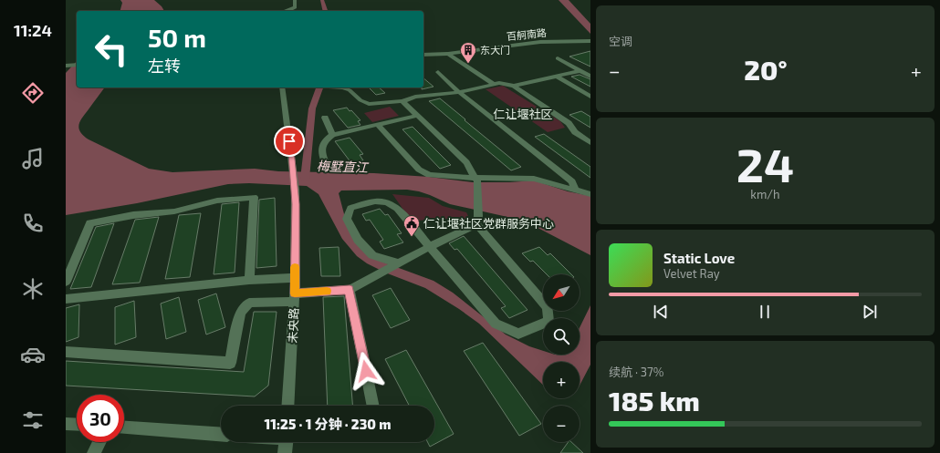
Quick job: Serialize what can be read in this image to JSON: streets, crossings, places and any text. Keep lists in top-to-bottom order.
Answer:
{
  "streets": {
    "street": ["百舸南路", "未央路"]
  },
  "districts": ["仁让堰社区"],
  "water": ["梅墅直江"],
  "places": {
    "building": ["东大门"],
    "public building": ["仁让堰社区党群服务中心"]
  },
  "north": "bottom left",
  "page": {
    "tabs": "11:24",
    "tile": [
      "空调",
      ["24", "km/h"],
      ["续航 · 37%", "185 km"]
    ],
    "turn": ["50 m", "左转"],
    "heat": ["−", "20°", "+"],
    "song": ["Static Love", "Velvet Ray"],
    "map_buttons": ["+", "−"],
    "limit": "30",
    "trip": "11:25 · 1 分钟 · 230 m"
  }
}
